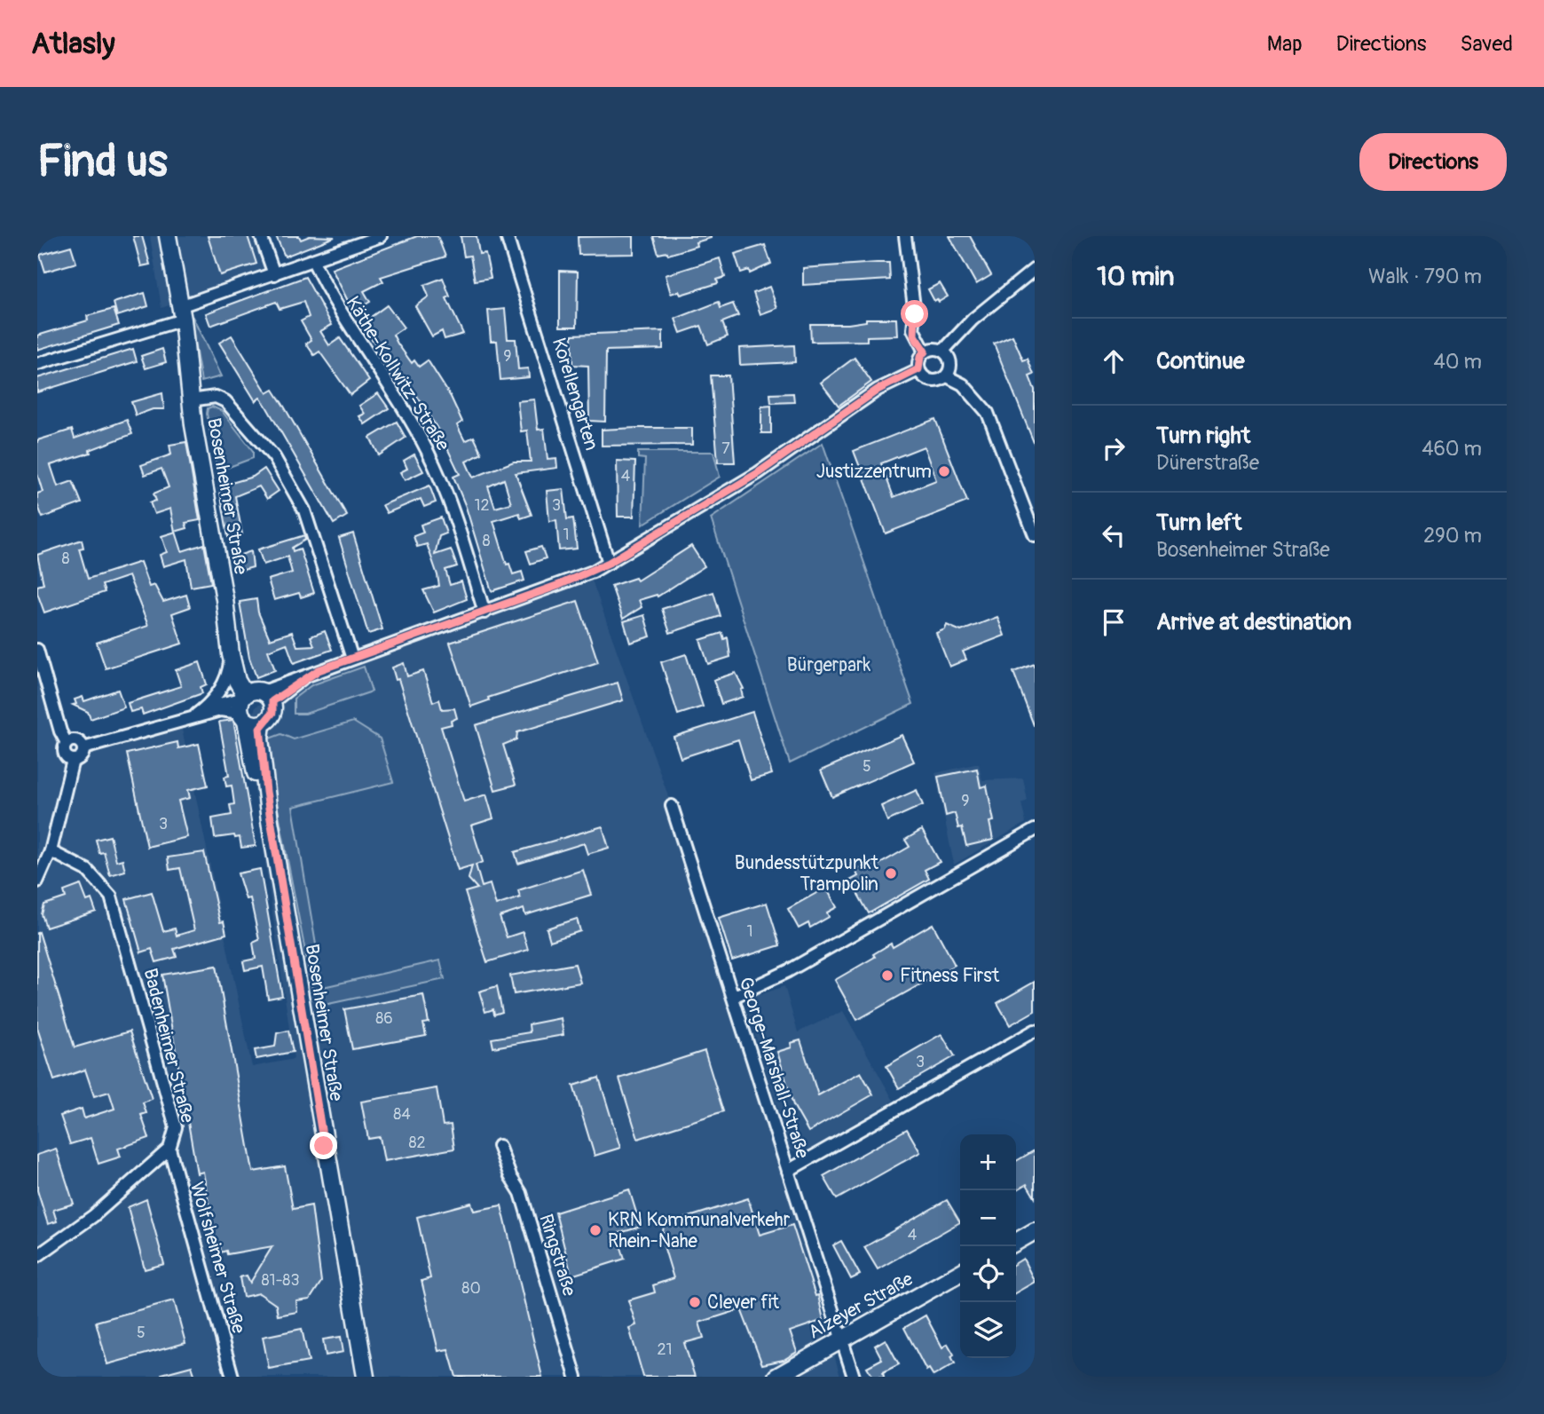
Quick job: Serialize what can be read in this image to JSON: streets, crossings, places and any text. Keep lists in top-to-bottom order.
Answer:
{
  "streets": {
    "street": [
      "Käthe-Kollwitz-Straße",
      "Korellengarten",
      "Bosenheimer Straße",
      "Badenheimer Straße",
      "George-Marshall-Straße",
      "Ringstraße",
      "Wolfsheimer Straße",
      "Alzeyer Straße"
    ]
  },
  "crossings": [
    ["Badenheimer Straße", "Wolfsheimer Straße"],
    ["George-Marshall-Straße", "Alzeyer Straße"]
  ],
  "parks": ["Bürgerpark"],
  "places": [
    "Justizzentrum",
    "Bundesstützpunkt Trampolin",
    "Fitness First",
    "KRN Kommunalverkehr Rhein-Nahe",
    "Clever fit"
  ],
  "house_numbers": [
    "9",
    "7",
    "4",
    "12",
    "3",
    "1",
    "8",
    "8",
    "5",
    "9",
    "3",
    "1",
    "86",
    "3",
    "84",
    "82",
    "4",
    "81-83",
    "80",
    "5",
    "21"
  ],
  "page": {
    "header": "Atlasly",
    "nav": ["Map", "Directions", "Saved"],
    "buttons": "Directions",
    "title": "Find us",
    "heading": ["10 min", "Walk · 790 m"],
    "list": [
      ["Continue", "40 m"],
      ["Turn right", "Dürerstraße", "460 m"],
      ["Turn left", "Bosenheimer Straße", "290 m"],
      "Arrive at destination"
    ],
    "map_buttons": ["+", "−"]
  }
}
